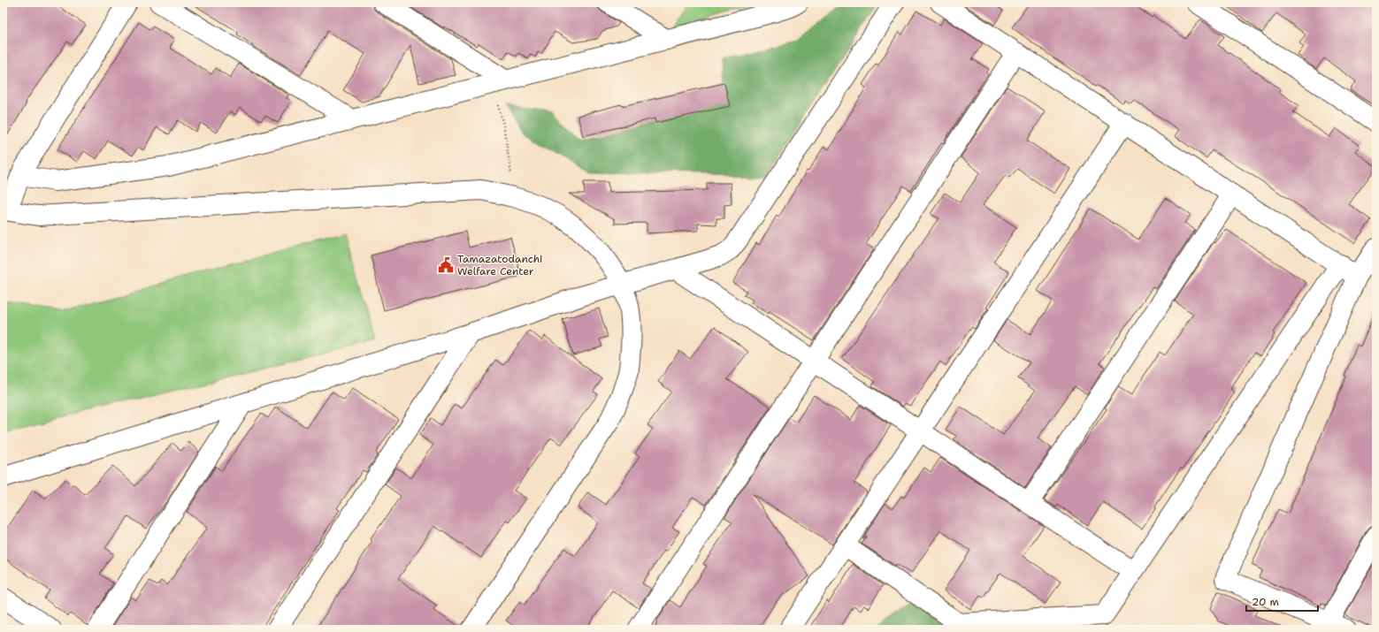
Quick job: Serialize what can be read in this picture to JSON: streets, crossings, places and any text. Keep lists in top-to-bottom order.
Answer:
{
  "places": {
    "public building": ["Tamazatodanchi Welfare Center"]
  },
  "scale_bar": "20 m"
}
